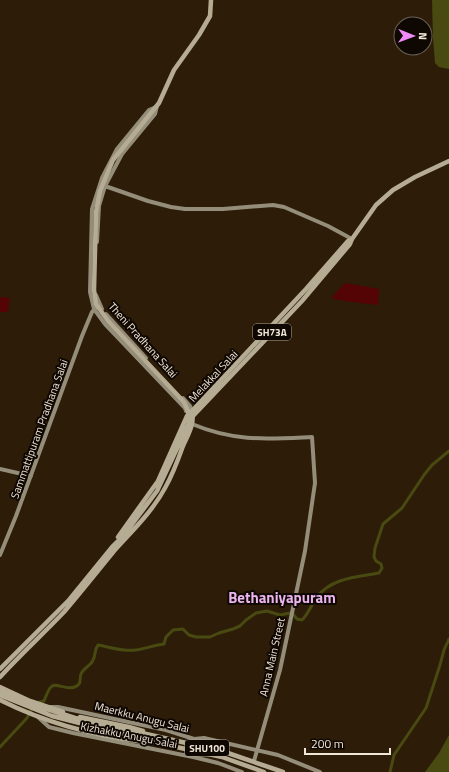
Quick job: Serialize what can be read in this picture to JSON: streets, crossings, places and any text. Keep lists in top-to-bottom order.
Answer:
{
  "streets": {
    "main road": [
      "SH73A",
      "Theni Pradhana Salai",
      "Melakkal Salai",
      "SHU100"
    ],
    "street": [
      "Sammattipuram Pradhana Salai",
      "Anna Main Street",
      "Maerkku Anugu Salai",
      "Kizhakku Anugu Salai"
    ]
  },
  "crossings": [
    ["Theni Pradhana Salai", "Melakkal Salai"],
    ["Theni Pradhana Salai", "Sammattipuram Pradhana Salai"],
    ["Anna Main Street", "Maerkku Anugu Salai"],
    ["Anna Main Street", "SHU100"]
  ],
  "districts": ["Bethaniyapuram"],
  "scale_bar": "200 m",
  "north": "right"
}
